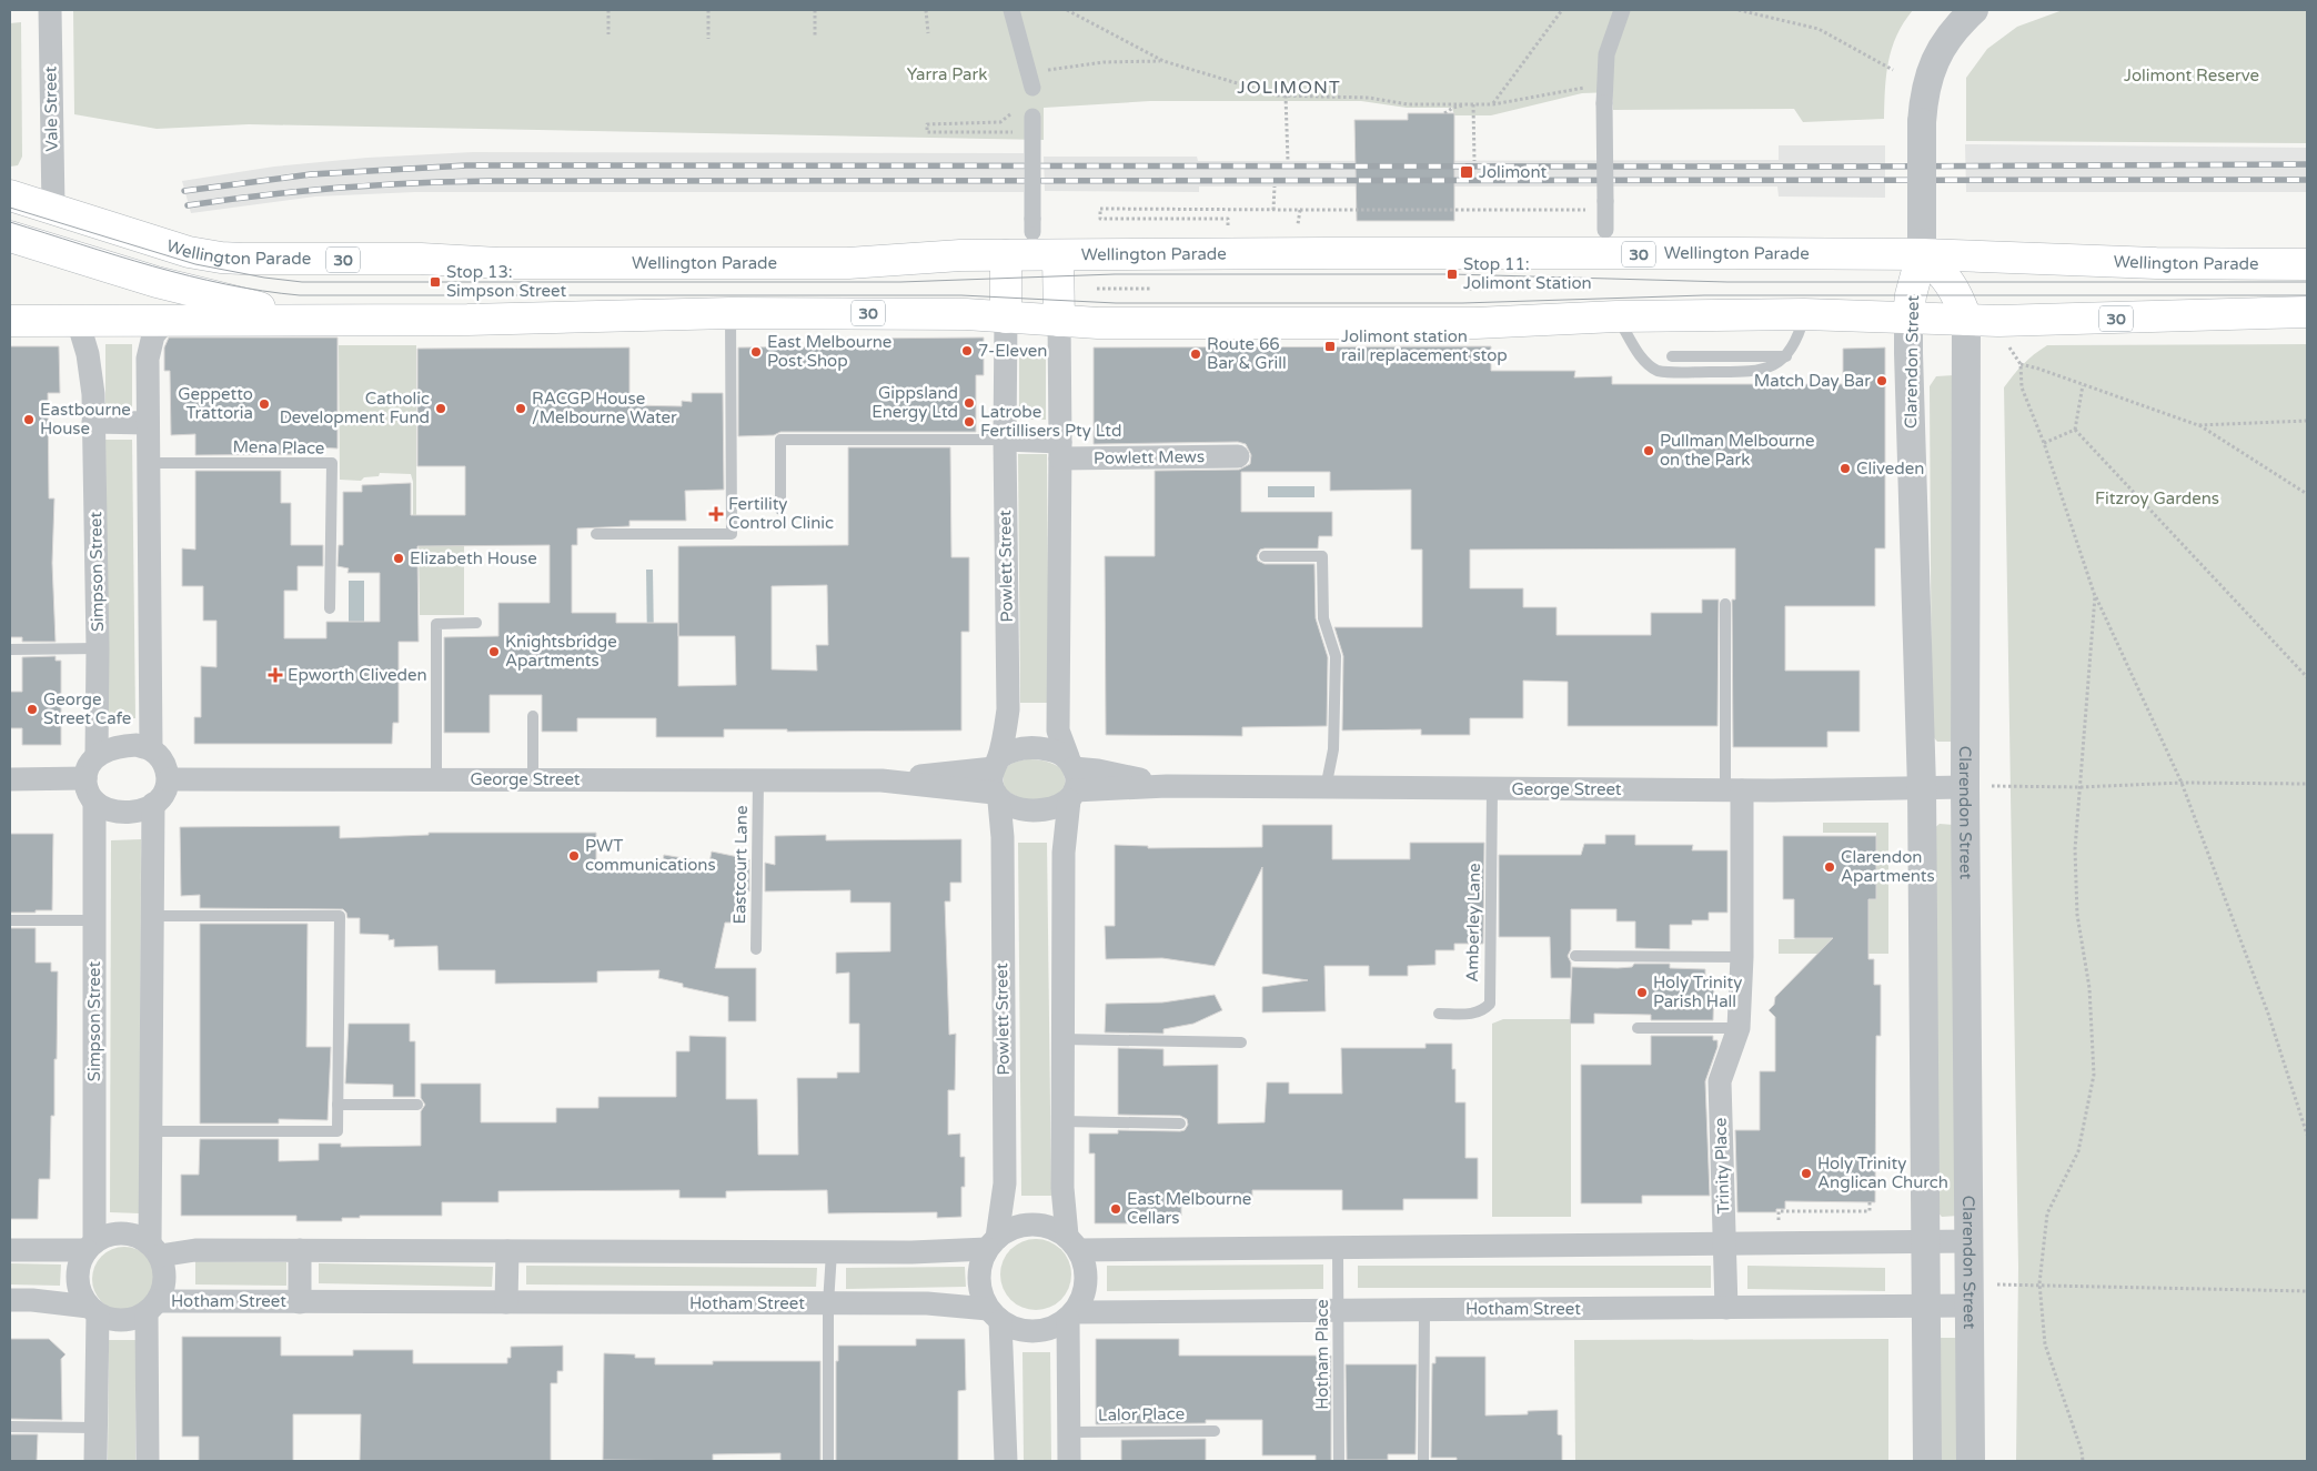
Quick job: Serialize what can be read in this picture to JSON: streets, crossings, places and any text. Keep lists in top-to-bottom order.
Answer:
{
  "streets": {
    "main road": [
      "Wellington Parade",
      "30",
      "Clarendon Street",
      "Powlett Street"
    ],
    "street": [
      "Vale Street",
      "Powlett Mews",
      "Simpson Street",
      "George Street",
      "Trinity Place",
      "Hotham Street"
    ],
    "lane": [
      "Mena Place",
      "Eastcourt Lane",
      "Amberley Lane",
      "Hotham Place",
      "Lalor Place"
    ]
  },
  "crossings": [
    ["Vale Street", "Wellington Parade"],
    ["Wellington Parade", "Clarendon Street"],
    ["Wellington Parade", "Powlett Street"],
    ["30", "Clarendon Street"],
    ["30", "Powlett Street"],
    ["Clarendon Street", "George Street"],
    ["Clarendon Street", "Hotham Street"],
    ["Powlett Street", "George Street"],
    ["Powlett Street", "Hotham Street"],
    ["Simpson Street", "George Street"],
    ["Simpson Street", "Hotham Street"],
    ["George Street", "Eastcourt Lane"],
    ["George Street", "Amberley Lane"],
    ["George Street", "Trinity Place"],
    ["Trinity Place", "Hotham Street"],
    ["Hotham Street", "Hotham Place"]
  ],
  "districts": ["JOLIMONT"],
  "parks": ["Yarra Park", "Jolimont Reserve", "Fitzroy Gardens"],
  "places": {
    "transit": [
      "Jolimont",
      "Stop 11: Jolimont Station",
      "Stop 13: Simpson Street",
      "Jolimont station rail replacement stop"
    ],
    "other": [
      "7-Eleven",
      "East Melbourne Post Shop",
      "Route 66 Bar & Grill",
      "Match Day Bar",
      "Gippsland Energy Ltd",
      "Geppetto Trattoria",
      "Catholic Development Fund",
      "RACGP House /Melbourne Water",
      "Eastbourne House",
      "Latrobe Fertillisers Pty Ltd",
      "Pullman Melbourne on the Park",
      "Cliveden",
      "Elizabeth House",
      "Knightsbridge Apartments",
      "George Street Cafe",
      "PWT communications",
      "Clarendon Apartments",
      "Holy Trinity Parish Hall",
      "Holy Trinity Anglican Church",
      "East Melbourne Cellars"
    ],
    "health": ["Fertility Control Clinic", "Epworth Cliveden"]
  }
}
